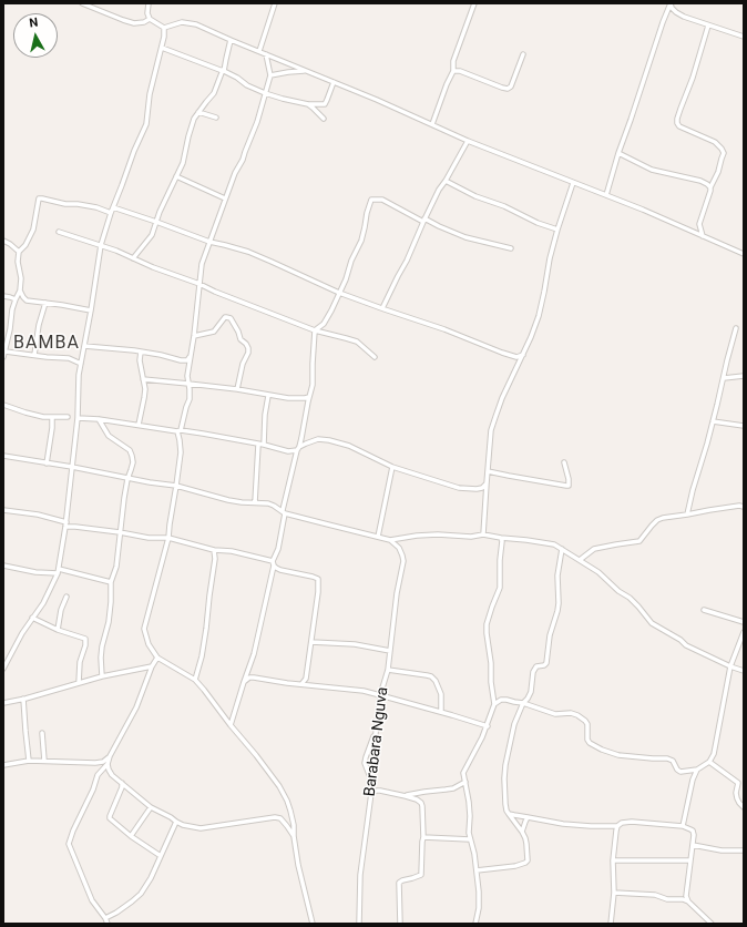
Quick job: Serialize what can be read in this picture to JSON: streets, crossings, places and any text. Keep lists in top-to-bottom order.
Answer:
{
  "streets": {
    "street": ["Barabara Nguva"]
  },
  "districts": ["BAMBA"],
  "north": "top"
}
